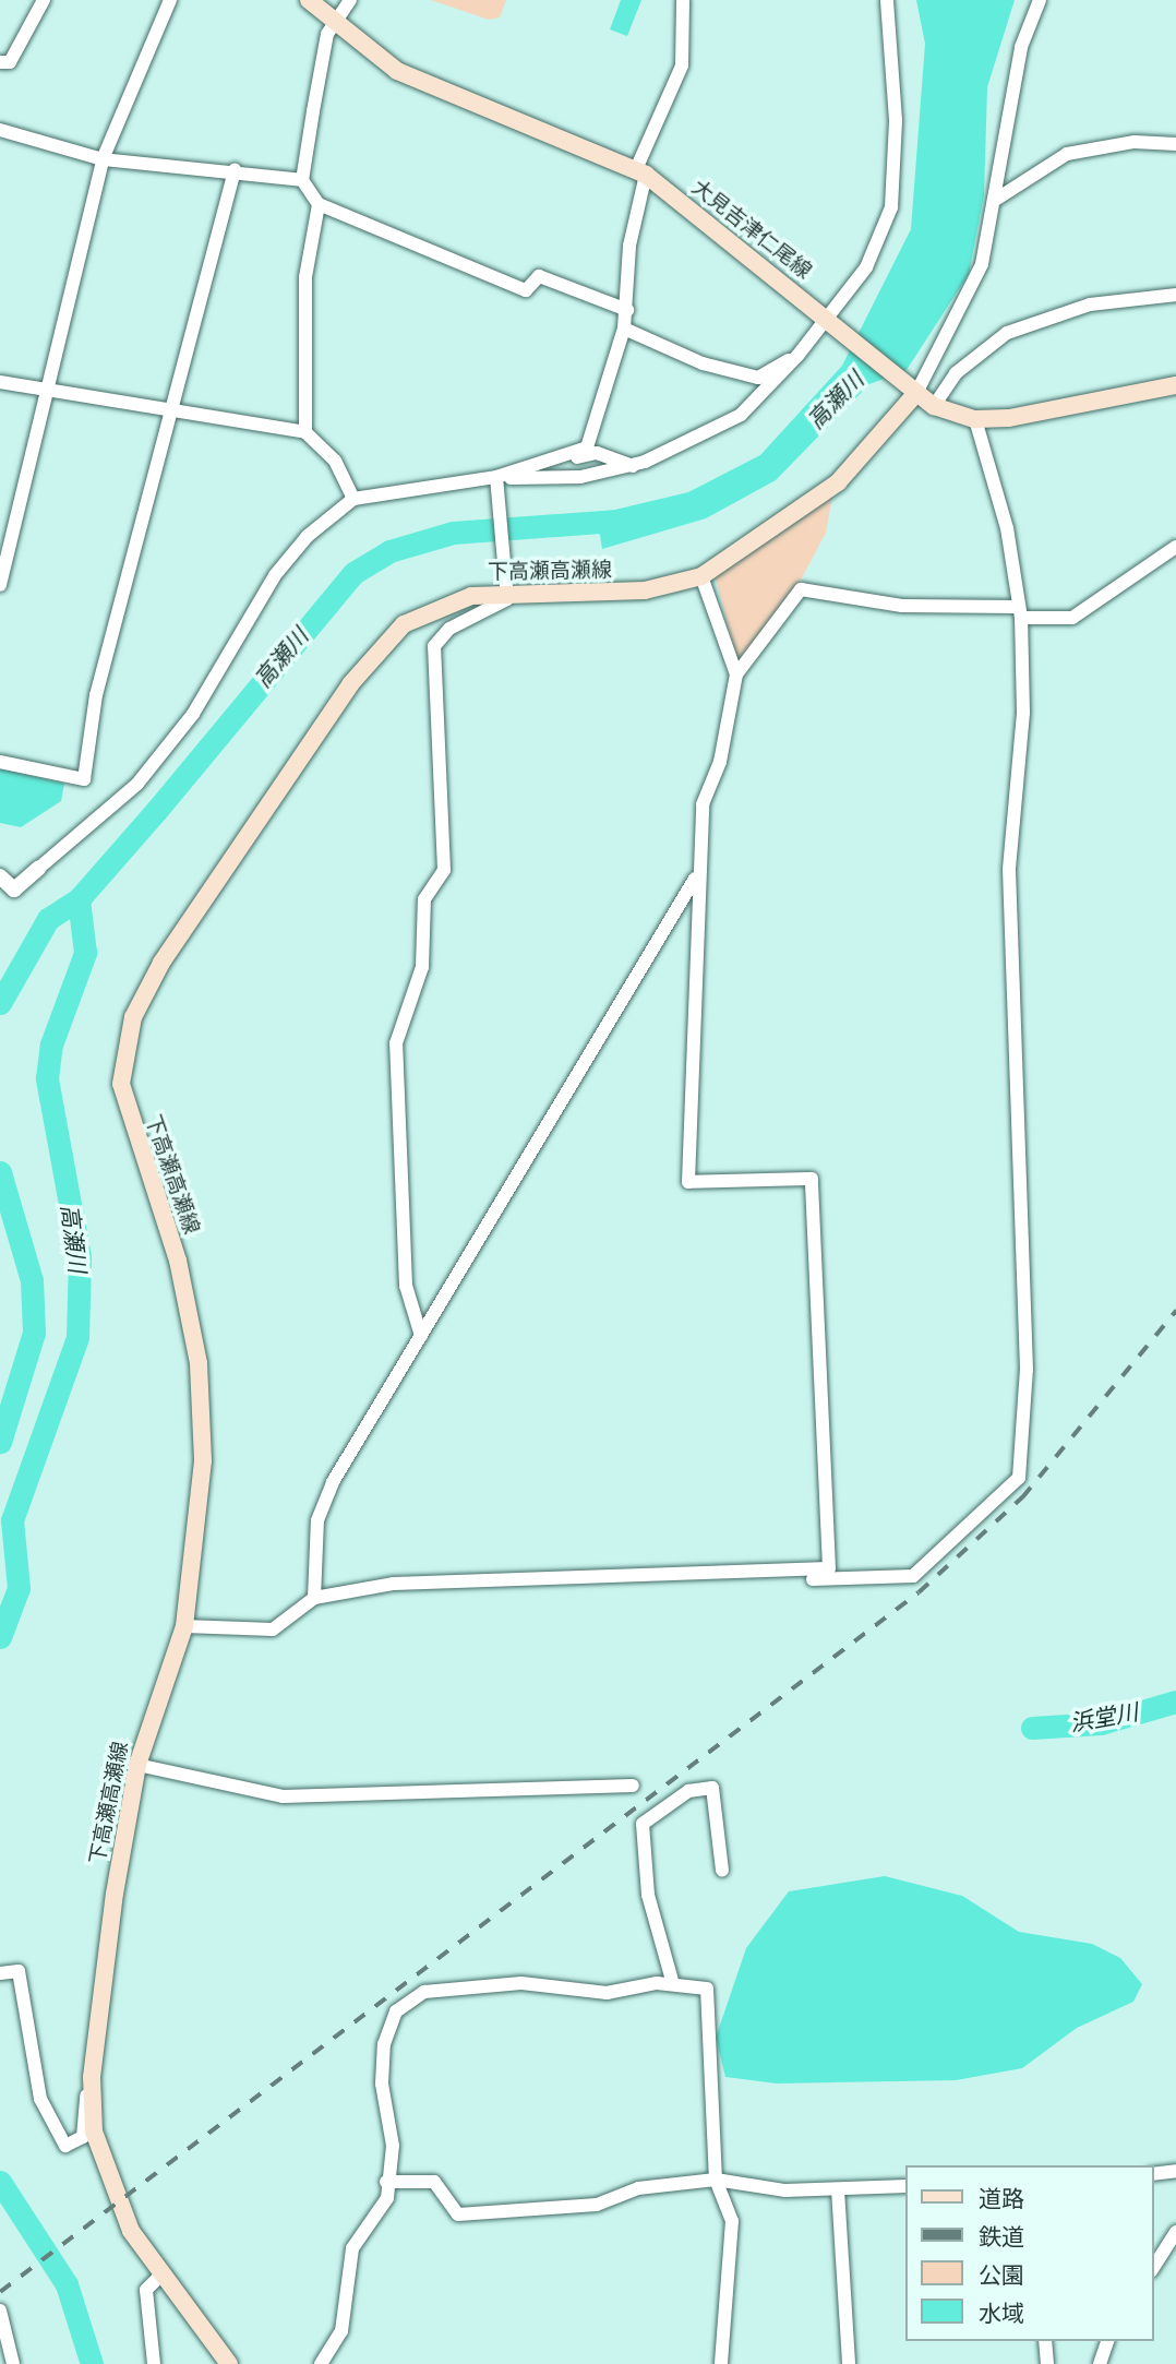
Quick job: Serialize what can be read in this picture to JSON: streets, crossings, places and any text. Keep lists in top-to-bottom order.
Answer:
{
  "streets": {
    "main road": ["大見吉津仁尾線", "下高瀬高瀬線"]
  },
  "crossings": [
    ["大見吉津仁尾線", "下高瀬高瀬線"]
  ],
  "water": ["高瀬川", "浜堂川"],
  "legend": [
    "道路",
    "鉄道",
    "公園",
    "水域"
  ]
}
